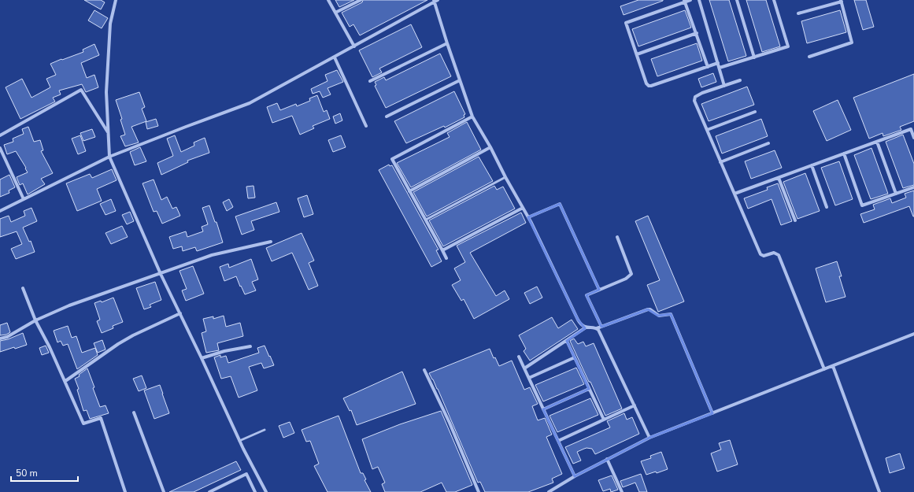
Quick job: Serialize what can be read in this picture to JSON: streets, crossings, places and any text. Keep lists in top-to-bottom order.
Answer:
{
  "scale_bar": "50 m"
}
